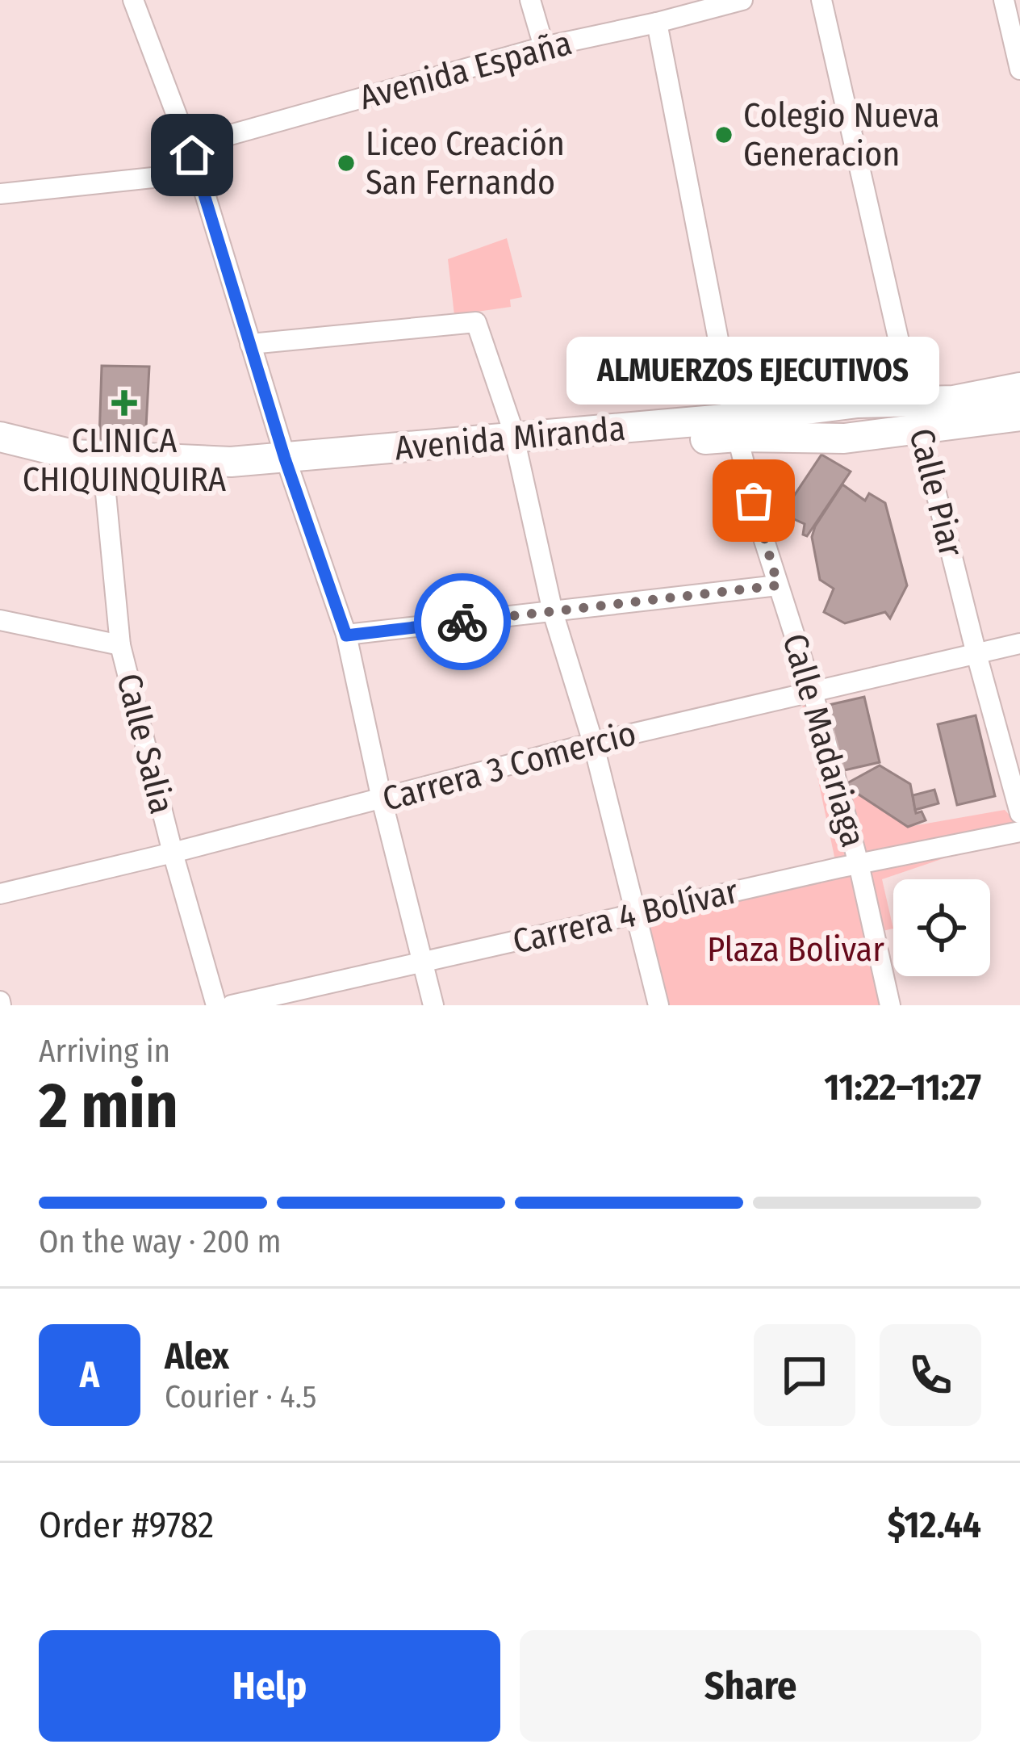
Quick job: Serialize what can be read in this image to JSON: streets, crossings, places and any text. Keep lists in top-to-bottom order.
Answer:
{
  "streets": {
    "main road": ["Avenida Miranda"],
    "street": [
      "Avenida España",
      "Calle Piar",
      "Calle Madariaga",
      "Calle Salia",
      "Carrera 3 Comercio",
      "Carrera 4 Bolívar"
    ]
  },
  "crossings": [
    ["Avenida España", "Calle Madariaga"],
    ["Avenida Miranda", "Calle Piar"],
    ["Avenida Miranda", "Calle Madariaga"],
    ["Avenida Miranda", "Calle Salia"],
    ["Calle Piar", "Carrera 3 Comercio"],
    ["Calle Madariaga", "Carrera 3 Comercio"],
    ["Calle Madariaga", "Carrera 4 Bolívar"],
    ["Calle Salia", "Carrera 3 Comercio"]
  ],
  "parks": ["Plaza Bolivar"],
  "places": {
    "other": ["Colegio Nueva Generacion", "Liceo Creación San Fernando", "ALMUERZOS EJECUTIVOS"],
    "health": ["CLINICA CHIQUINQUIRA"]
  },
  "page": {
    "bubble": "ALMUERZOS EJECUTIVOS",
    "heading": ["2 min", "Arriving in", "11:22–11:27"],
    "panel": [
      "Alex",
      "Courier · 4.5",
      "Order #9782",
      "$12.44"
    ],
    "bar": "On the way · 200 m",
    "round": "A",
    "buttons": ["Help", "Share"]
  }
}
